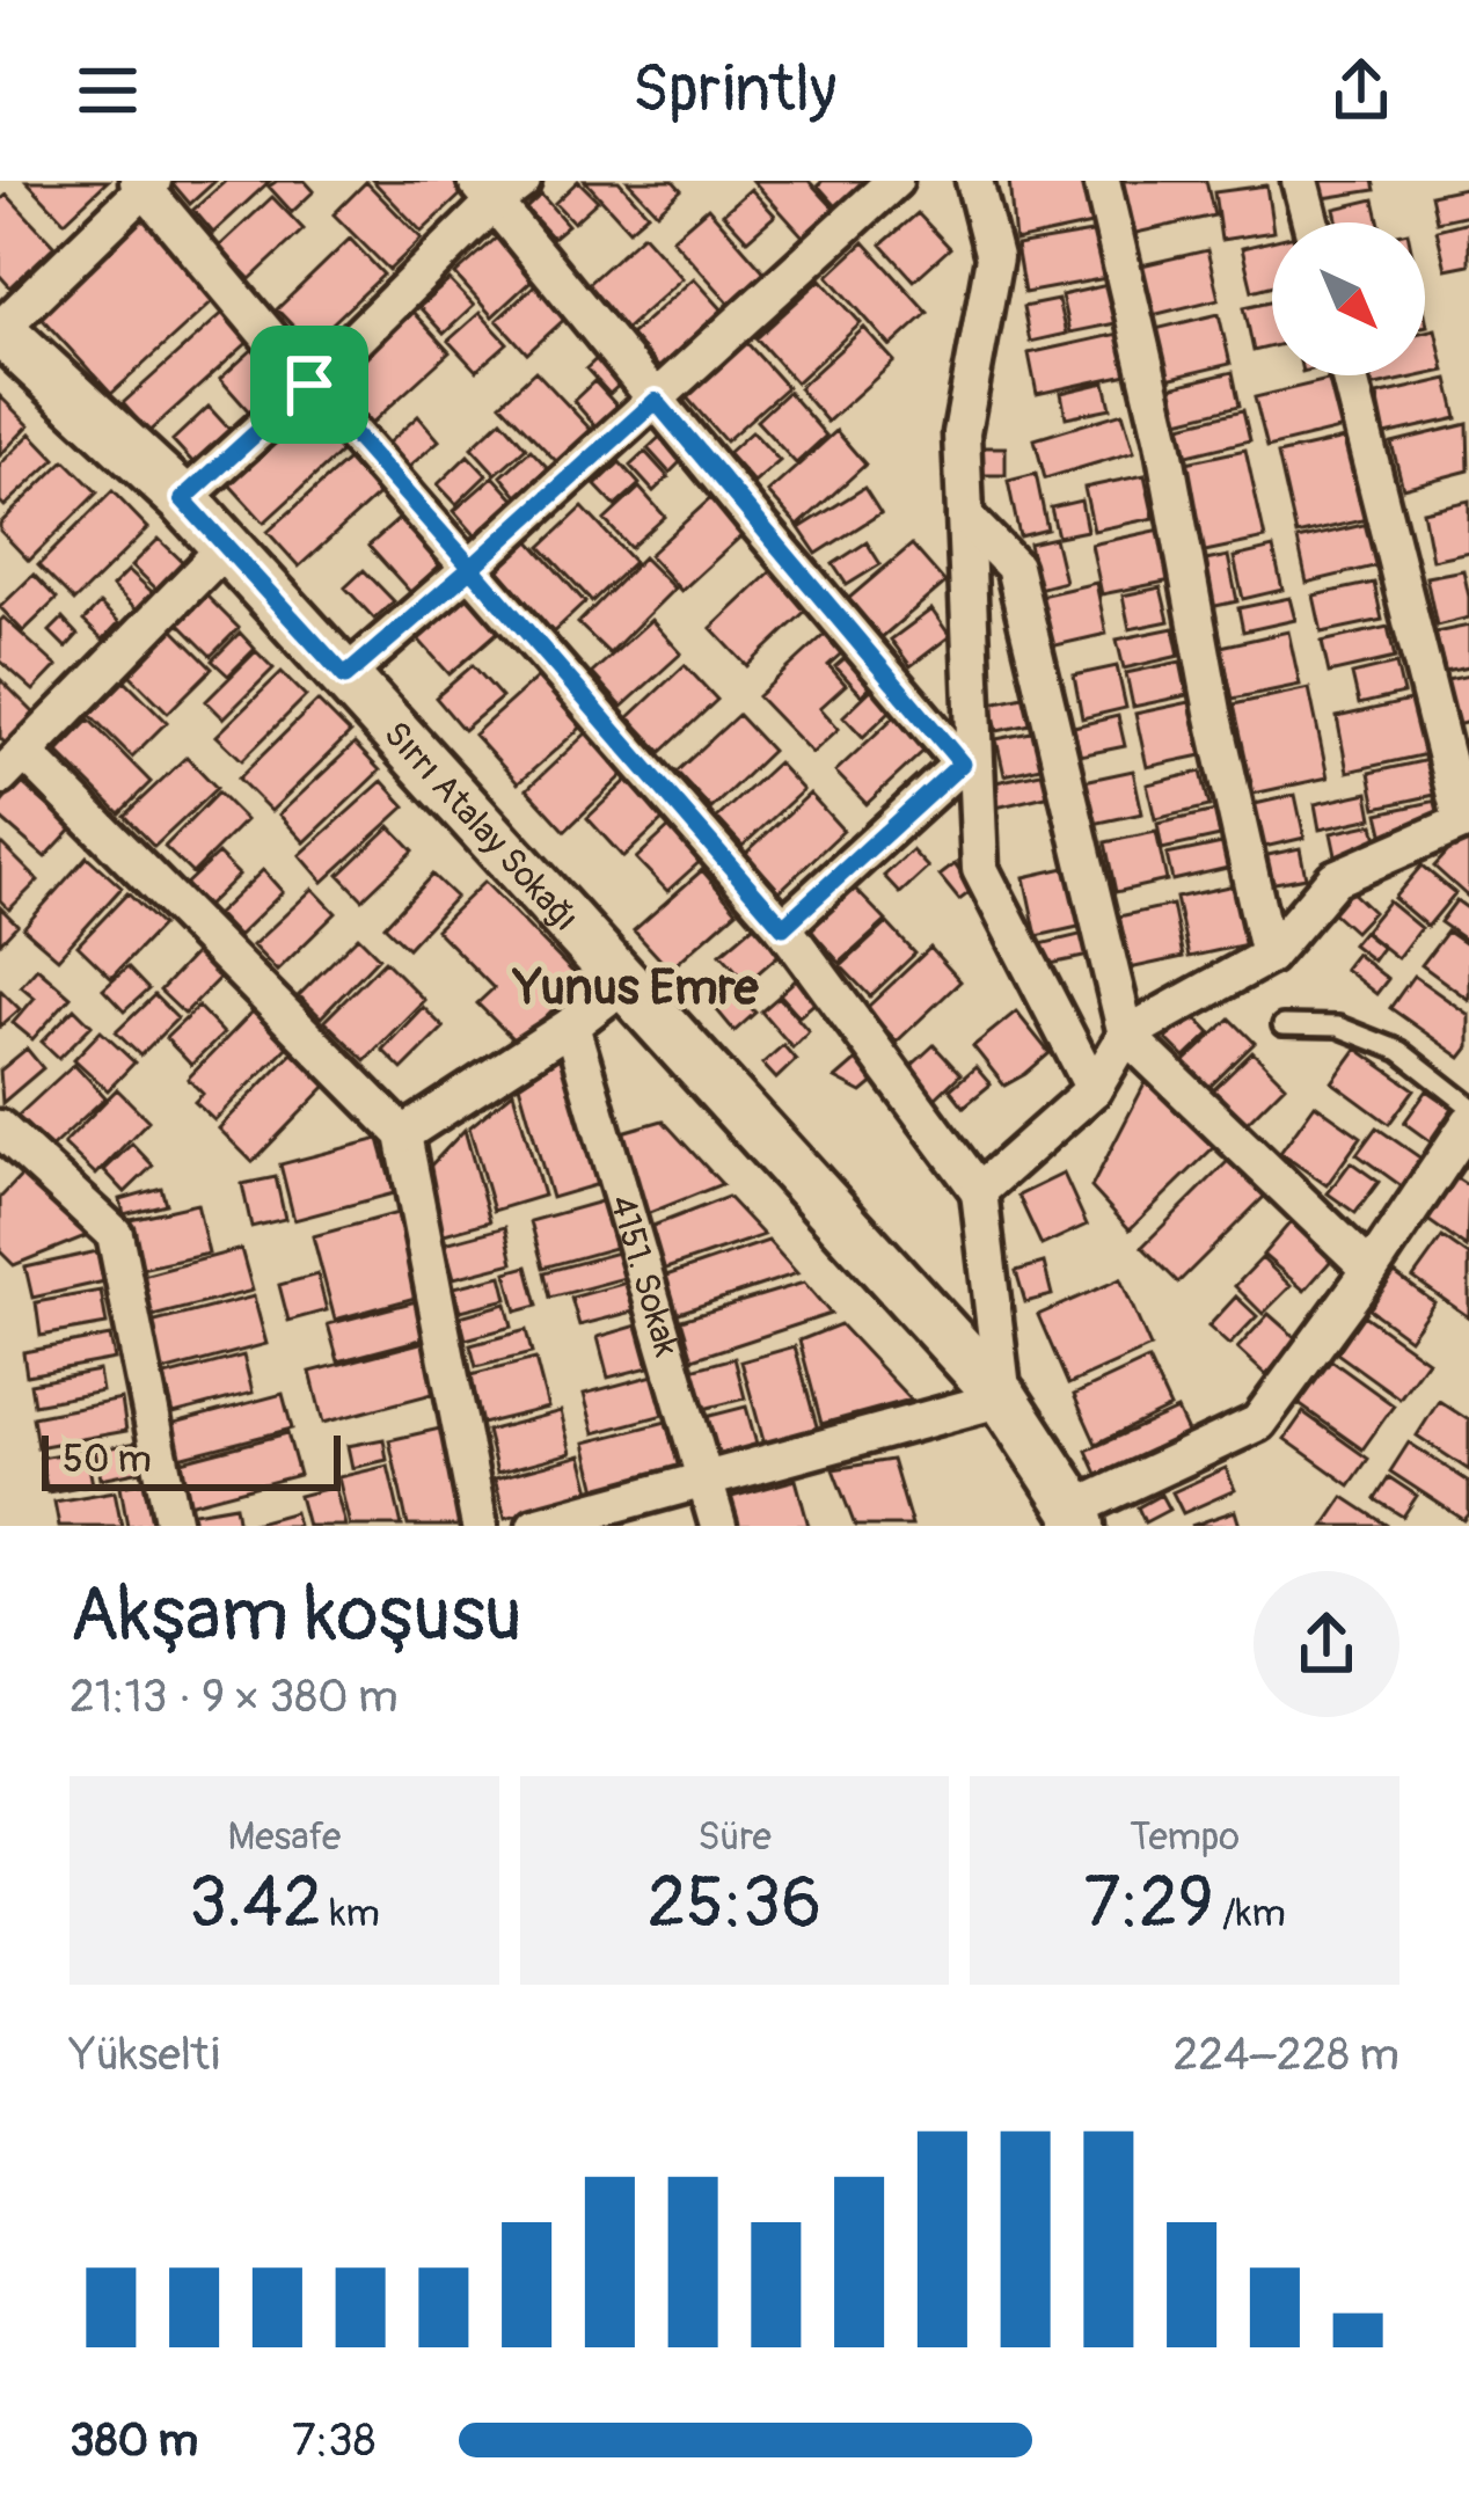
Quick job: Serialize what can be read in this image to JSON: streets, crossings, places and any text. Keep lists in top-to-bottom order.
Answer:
{
  "streets": {
    "main road": ["Sırrı Atalay Sokağı"],
    "street": ["4151. Sokak"]
  },
  "districts": ["Yunus Emre"],
  "scale_bar": "50 m",
  "north": "bottom right",
  "page": {
    "header": "Sprintly",
    "scale": "50 m",
    "heading": ["Akşam koşusu", "21:13 · 9 × 380 m"],
    "stats": [
      ["Mesafe", "3.42 km"],
      ["Süre", "25:36"],
      ["Tempo", "7:29 /km"]
    ],
    "chart": ["Yükselti", "224–228 m"],
    "list": [
      {
        "name": "380 m",
        "note": "7:38"
      }
    ]
  }
}
